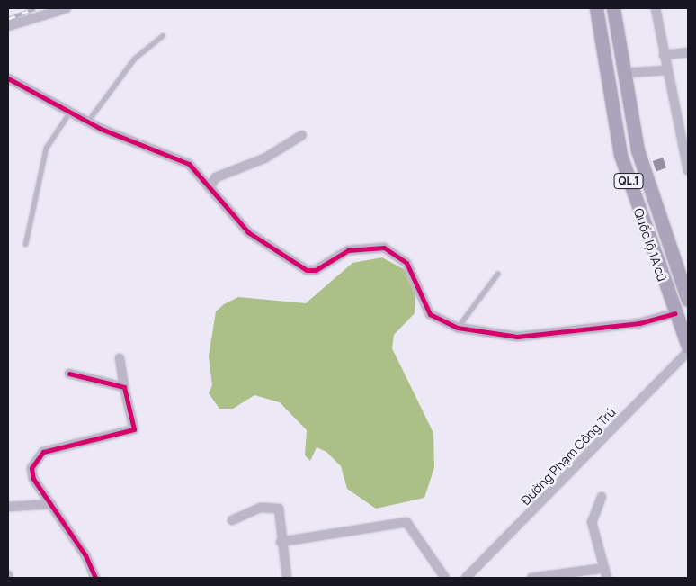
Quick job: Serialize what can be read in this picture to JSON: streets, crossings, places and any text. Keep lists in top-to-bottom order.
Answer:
{
  "streets": {
    "main road": ["QL.1", "Quốc lộ 1A cũ"],
    "street": ["Đường Phạm Công Trứ"]
  }
}
